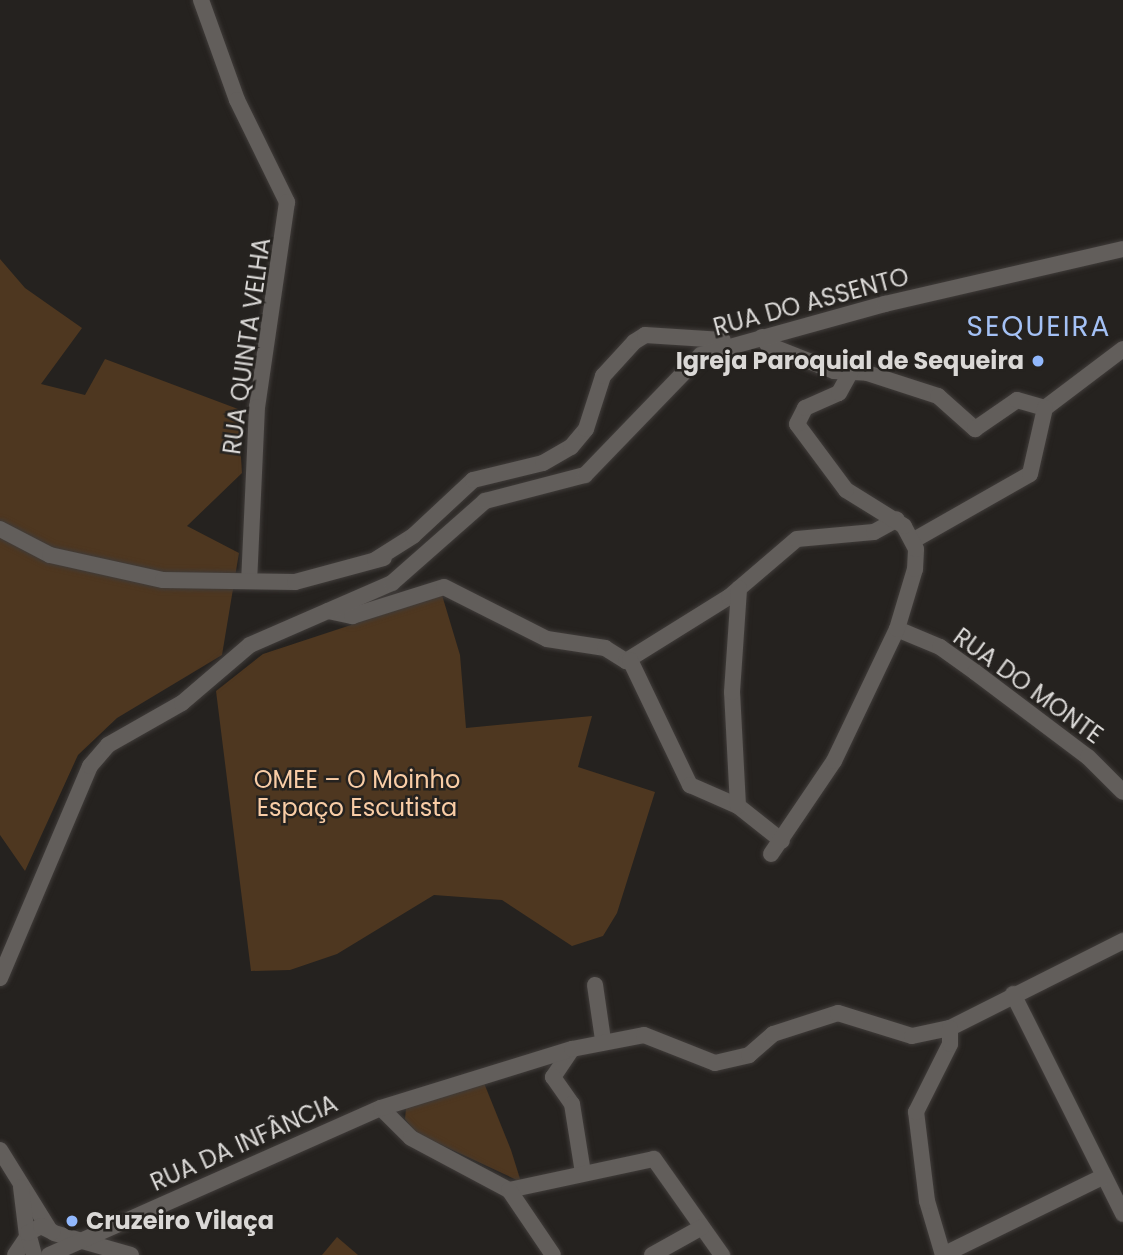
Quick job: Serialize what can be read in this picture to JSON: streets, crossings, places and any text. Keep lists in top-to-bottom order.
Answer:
{
  "streets": {
    "street": [
      "RUA DO ASSENTO",
      "RUA QUINTA VELHA",
      "RUA DO MONTE",
      "RUA DA INFÂNCIA"
    ]
  },
  "districts": ["SEQUEIRA"],
  "parks": ["OMEE – O Moinho Espaço Escutista"],
  "places": ["Igreja Paroquial de Sequeira", "Cruzeiro Vilaça"]
}
